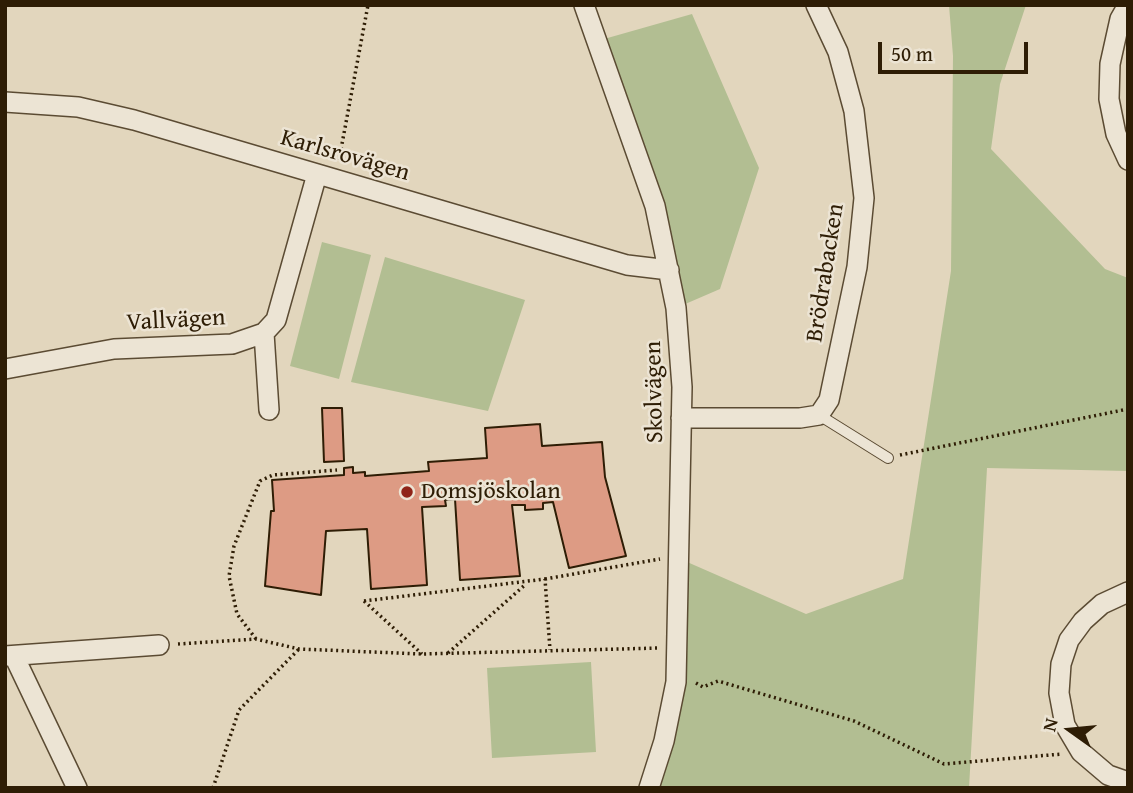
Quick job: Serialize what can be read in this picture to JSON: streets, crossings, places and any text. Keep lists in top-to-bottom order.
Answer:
{
  "streets": {
    "street": [
      "Karlsrovägen",
      "Brödrabacken",
      "Vallvägen",
      "Skolvägen"
    ]
  },
  "crossings": [
    ["Karlsrovägen", "Skolvägen"]
  ],
  "places": ["Domsjöskolan"],
  "scale_bar": "50 m",
  "north": "left"
}
